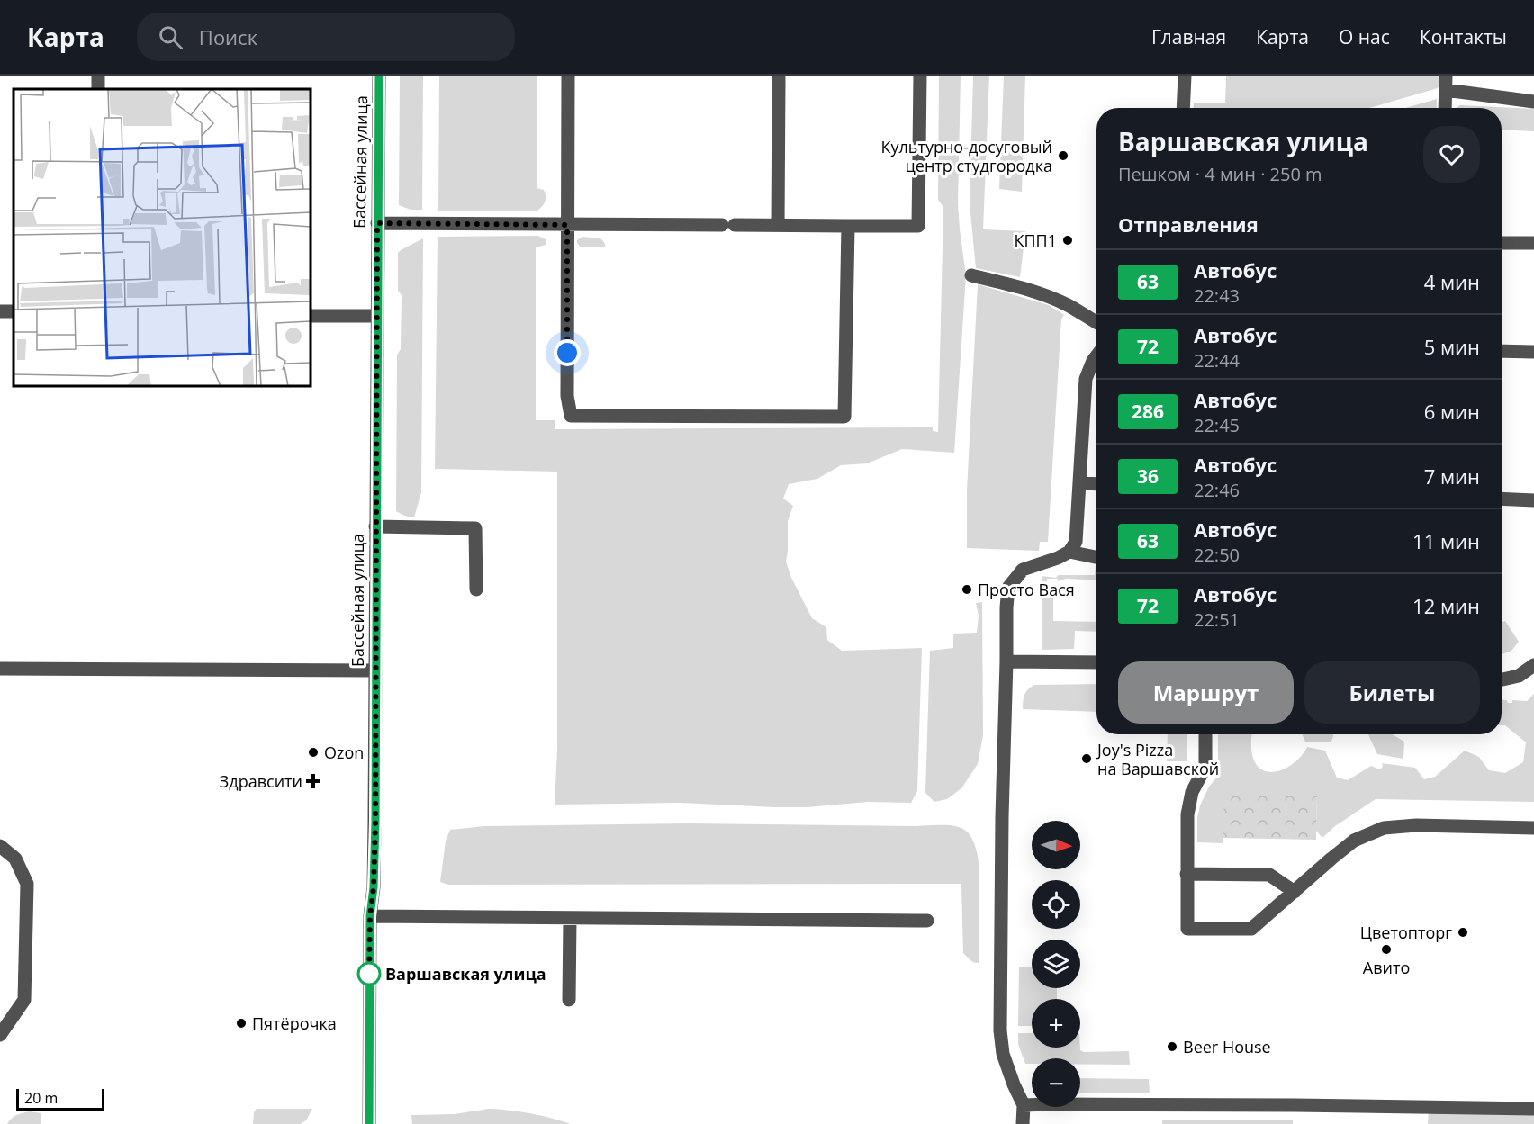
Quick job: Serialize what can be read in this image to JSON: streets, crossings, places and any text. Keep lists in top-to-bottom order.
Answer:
{
  "streets": {
    "street": ["Бассейная улица"]
  },
  "places": {
    "other": [
      "Культурно-досуговый центр студгородка",
      "КПП1",
      "Просто Вася",
      "Ozon",
      "Joy's Pizza на Варшавской",
      "Цветопторг",
      "Авито",
      "Варшавская улица",
      "Пятёрочка",
      "Beer House"
    ],
    "health": ["Здравсити"]
  },
  "lines": ["bus line 63"],
  "scale_bar": "20 m",
  "north": "right",
  "page": {
    "header": "Карта",
    "search": "Поиск",
    "nav": [
      "Главная",
      "Карта",
      "О нас",
      "Контакты"
    ],
    "heading": [
      ["Варшавская улица", "Пешком · 4 мин · 250 m"],
      "Отправления"
    ],
    "list": [
      {
        "mark": "63",
        "name": "Автобус",
        "note": "22:43",
        "value": "4 мин"
      },
      {
        "mark": "72",
        "name": "Автобус",
        "note": "22:44",
        "value": "5 мин"
      },
      {
        "mark": "286",
        "name": "Автобус",
        "note": "22:45",
        "value": "6 мин"
      },
      {
        "mark": "36",
        "name": "Автобус",
        "note": "22:46",
        "value": "7 мин"
      },
      {
        "mark": "63",
        "name": "Автобус",
        "note": "22:50",
        "value": "11 мин"
      },
      {
        "mark": "72",
        "name": "Автобус",
        "note": "22:51",
        "value": "12 мин"
      }
    ],
    "buttons": ["Маршрут", "Билеты"],
    "map_buttons": ["+", "−"],
    "scale": "20 m"
  }
}
